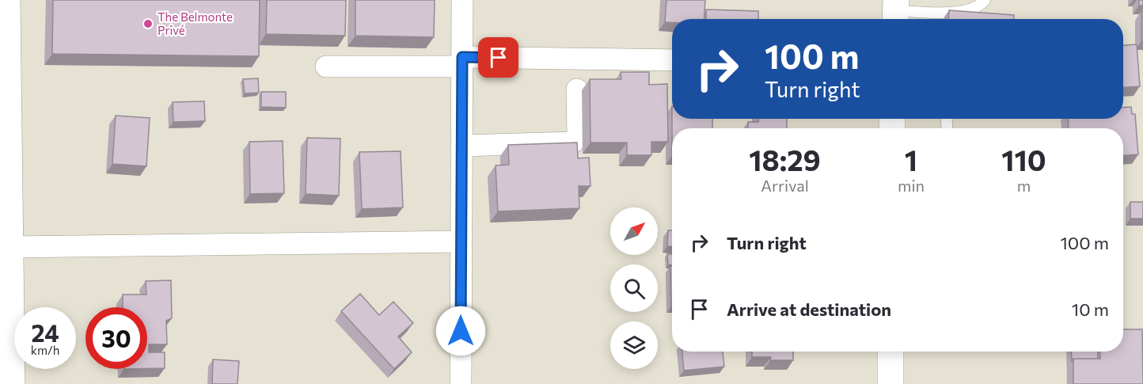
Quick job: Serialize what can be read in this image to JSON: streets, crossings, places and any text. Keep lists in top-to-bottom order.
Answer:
{
  "places": ["The Belmonte Privé"],
  "north": "top right",
  "page": {
    "turn": ["100 m", "Turn right"],
    "eta": [
      "18:29",
      "Arrival",
      "1",
      "min",
      "110",
      "m"
    ],
    "list": [
      {
        "name": "Turn right",
        "value": "100 m"
      },
      {
        "name": "Arrive at destination",
        "value": "10 m"
      }
    ],
    "speed": "24 km/h",
    "limit": "30"
  }
}
